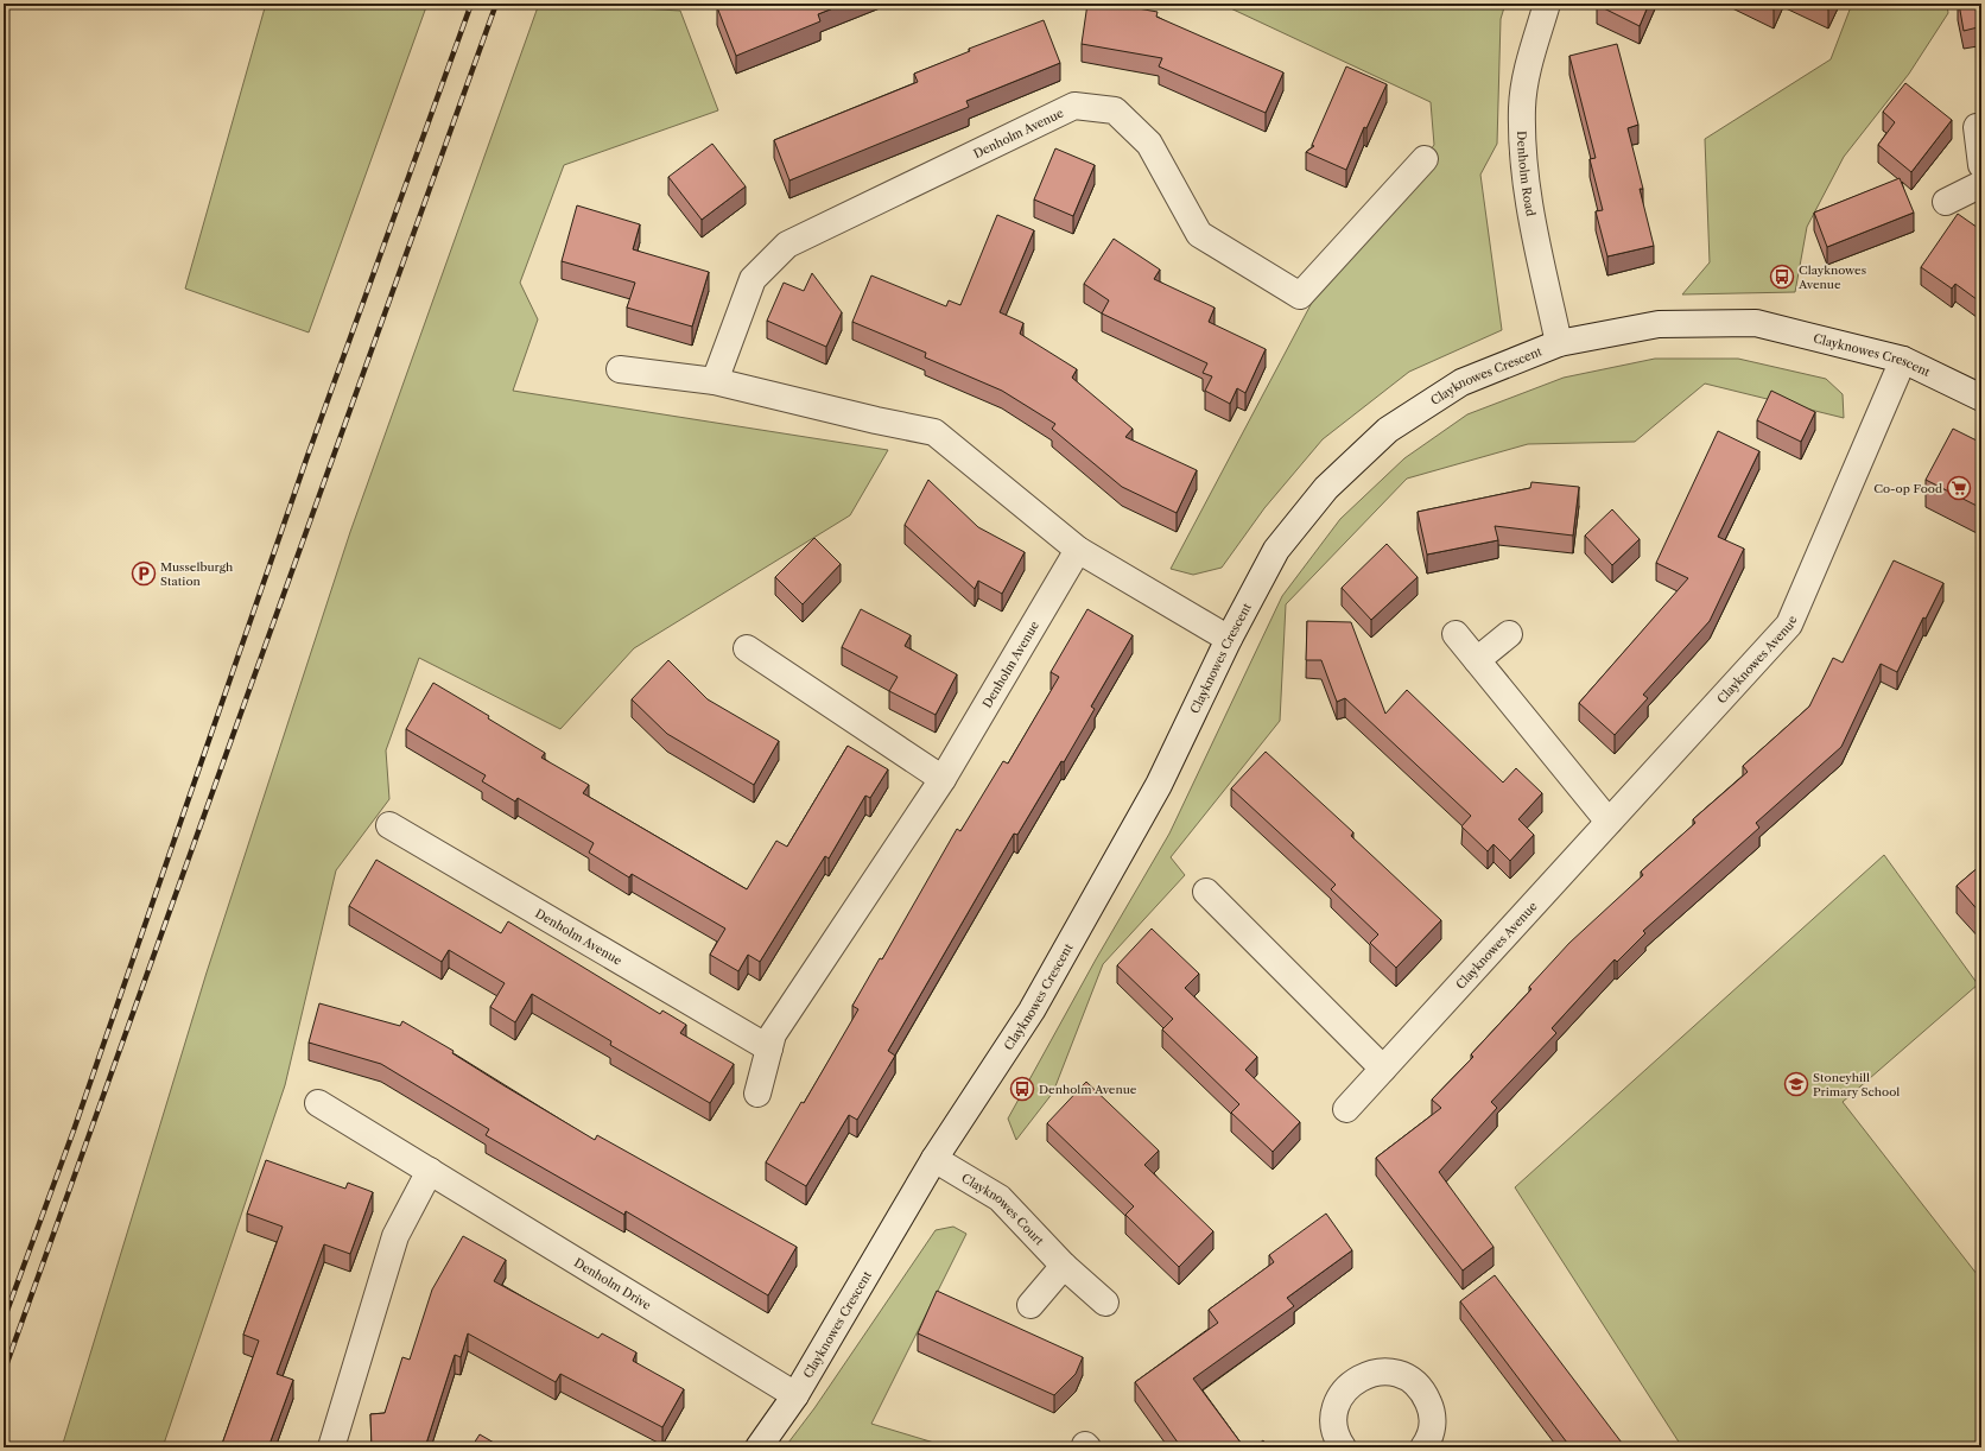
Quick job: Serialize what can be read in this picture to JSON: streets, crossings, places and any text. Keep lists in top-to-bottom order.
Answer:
{
  "streets": {
    "street": [
      "Denholm Avenue",
      "Denholm Road",
      "Clayknowes Crescent",
      "Clayknowes Avenue",
      "Clayknowes Court",
      "Denholm Drive"
    ]
  },
  "crossings": [
    ["Denholm Road", "Clayknowes Crescent"],
    ["Clayknowes Crescent", "Clayknowes Avenue"],
    ["Clayknowes Crescent", "Clayknowes Court"],
    ["Clayknowes Crescent", "Denholm Drive"]
  ],
  "places": {
    "bus stop": ["Clayknowes Avenue", "Denholm Avenue"],
    "supermarket": ["Co-op Food"],
    "parking": ["Musselburgh Station"],
    "school or university": ["Stoneyhill Primary School"]
  }
}
